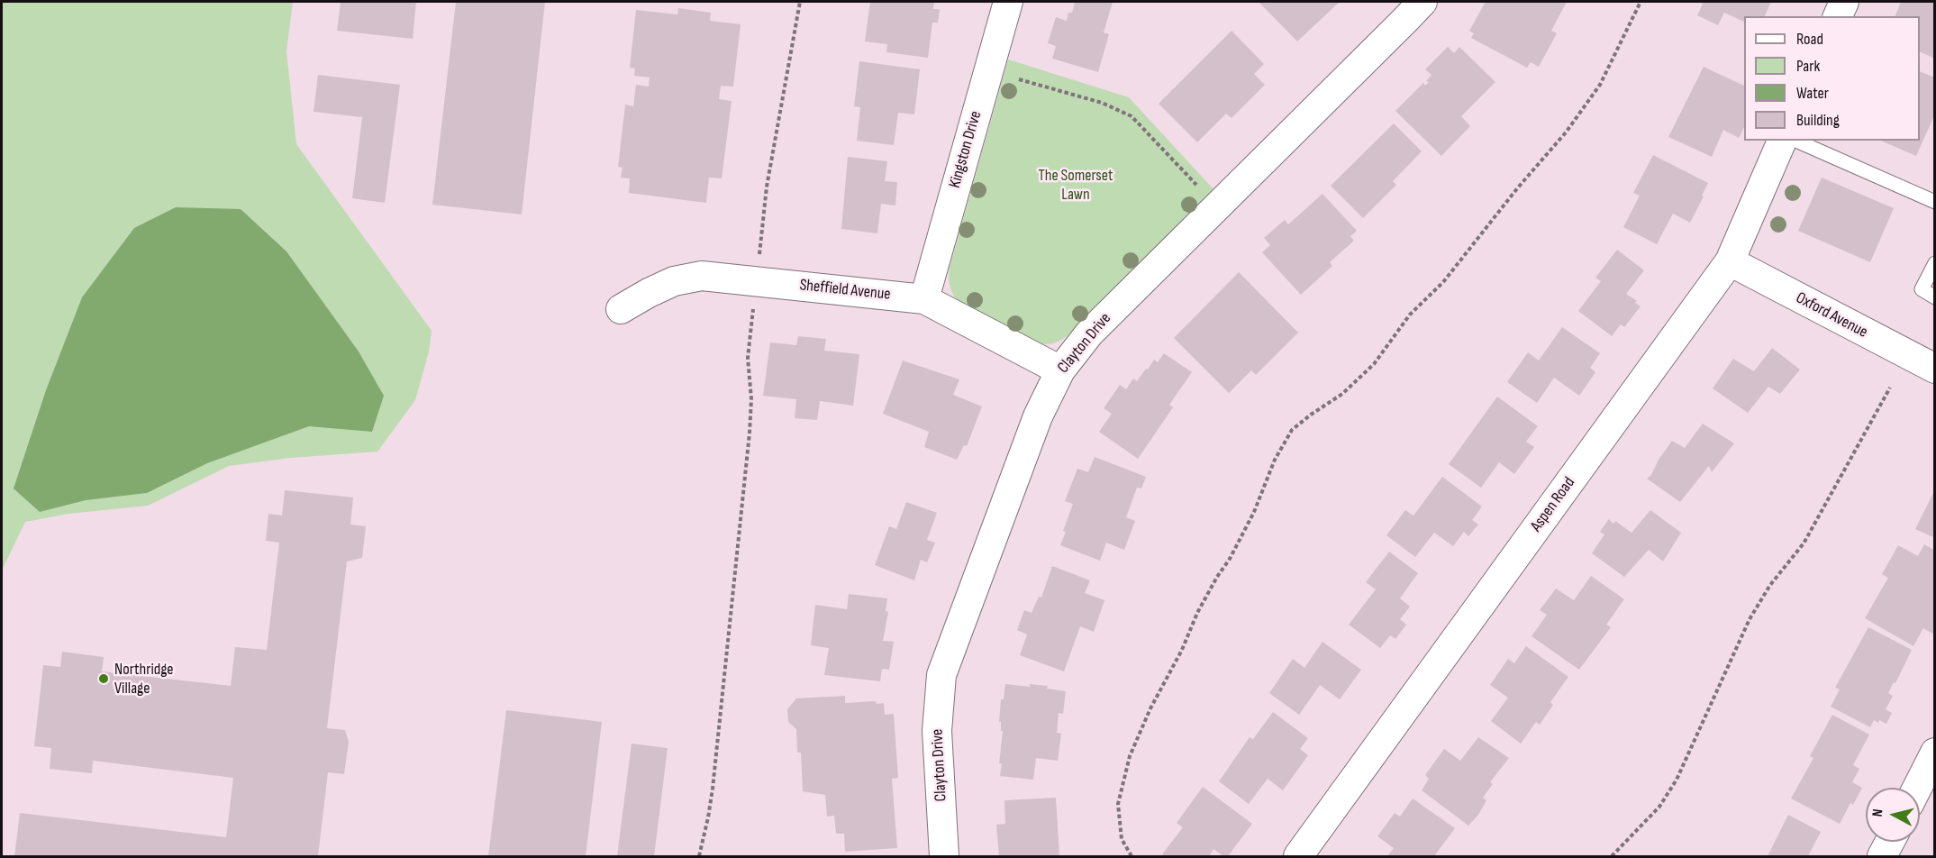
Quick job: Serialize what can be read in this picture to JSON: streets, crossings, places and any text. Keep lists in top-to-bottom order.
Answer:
{
  "streets": {
    "street": [
      "Kingston Drive",
      "Sheffield Avenue",
      "Oxford Avenue",
      "Clayton Drive",
      "Aspen Road"
    ]
  },
  "crossings": [
    ["Kingston Drive", "Sheffield Avenue"],
    ["Sheffield Avenue", "Clayton Drive"],
    ["Oxford Avenue", "Aspen Road"]
  ],
  "parks": ["The Somerset Lawn"],
  "places": ["Northridge Village"],
  "legend": [
    "Road",
    "Park",
    "Water",
    "Building"
  ],
  "north": "left"
}
